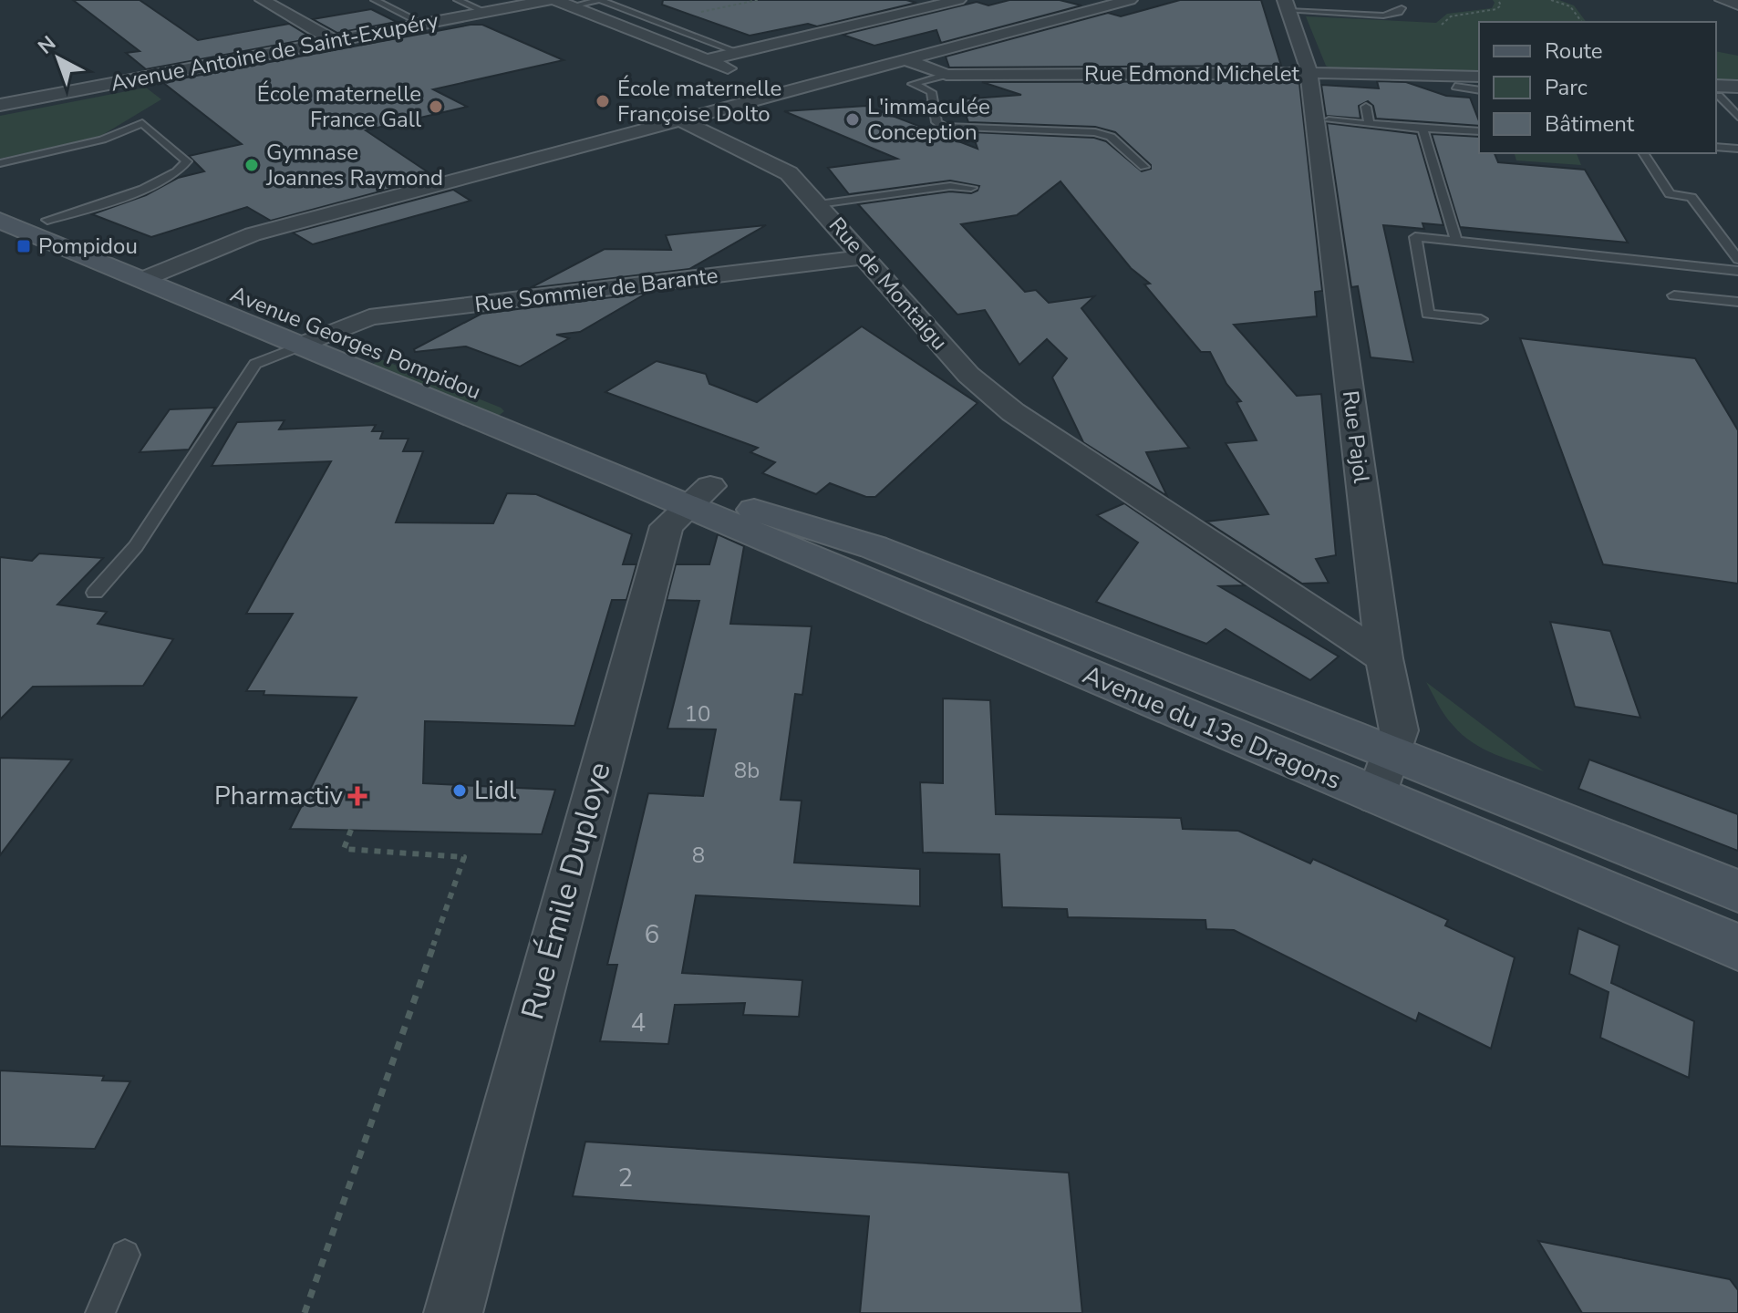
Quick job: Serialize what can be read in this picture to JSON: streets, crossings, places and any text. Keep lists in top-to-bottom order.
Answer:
{
  "streets": {
    "main road": ["Avenue Georges Pompidou", "Avenue du 13e Dragons"],
    "street": [
      "Avenue Antoine de Saint-Exupéry",
      "Rue Edmond Michelet",
      "Rue de Montaigu",
      "Rue Sommier de Barante",
      "Rue Pajol",
      "Rue Émile Duploye"
    ]
  },
  "crossings": [
    ["Rue Edmond Michelet", "Rue Pajol"],
    ["Rue de Montaigu", "Rue Sommier de Barante"],
    ["Rue de Montaigu", "Rue Pajol"],
    ["Rue Sommier de Barante", "Avenue Georges Pompidou"],
    ["Avenue Georges Pompidou", "Avenue du 13e Dragons"],
    ["Avenue Georges Pompidou", "Rue Émile Duploye"],
    ["Rue Pajol", "Avenue du 13e Dragons"],
    ["Avenue du 13e Dragons", "Rue Émile Duploye"]
  ],
  "places": {
    "other": [
      "École maternelle Françoise Dolto",
      "École maternelle France Gall",
      "L'immaculée Conception",
      "Gymnase Joannes Raymond",
      "Lidl"
    ],
    "transit": ["Pompidou"],
    "health": ["Pharmactiv"]
  },
  "house_numbers": [
    "10",
    "8b",
    "8",
    "6",
    "4",
    "2"
  ],
  "legend": ["Route", "Parc", "Bâtiment"],
  "north": "top left"
}
